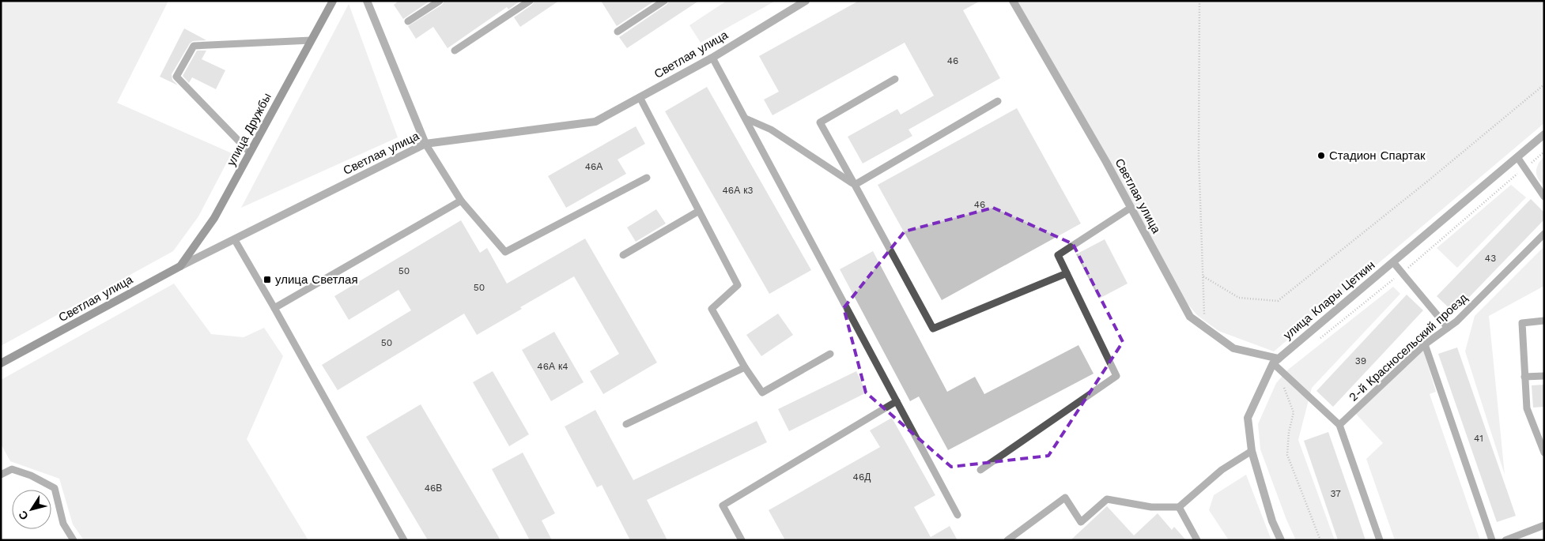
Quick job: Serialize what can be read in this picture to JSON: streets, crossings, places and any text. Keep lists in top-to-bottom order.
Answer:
{
  "streets": {
    "street": ["Светлая улица", "улица Дружбы", "улица Клары Цеткин"],
    "lane": ["2-й Красносельский проезд"]
  },
  "crossings": [
    ["Светлая улица", "улица Дружбы"],
    ["Светлая улица", "улица Клары Цеткин"]
  ],
  "places": {
    "other": ["Стадион Спартак"],
    "transit": ["улица Светлая"]
  },
  "house_numbers": [
    "46",
    "46А",
    "46А к3",
    "46",
    "43",
    "50",
    "50",
    "50",
    "39",
    "46А к4",
    "41",
    "46Д",
    "46В",
    "37"
  ],
  "north": "bottom left"
}
